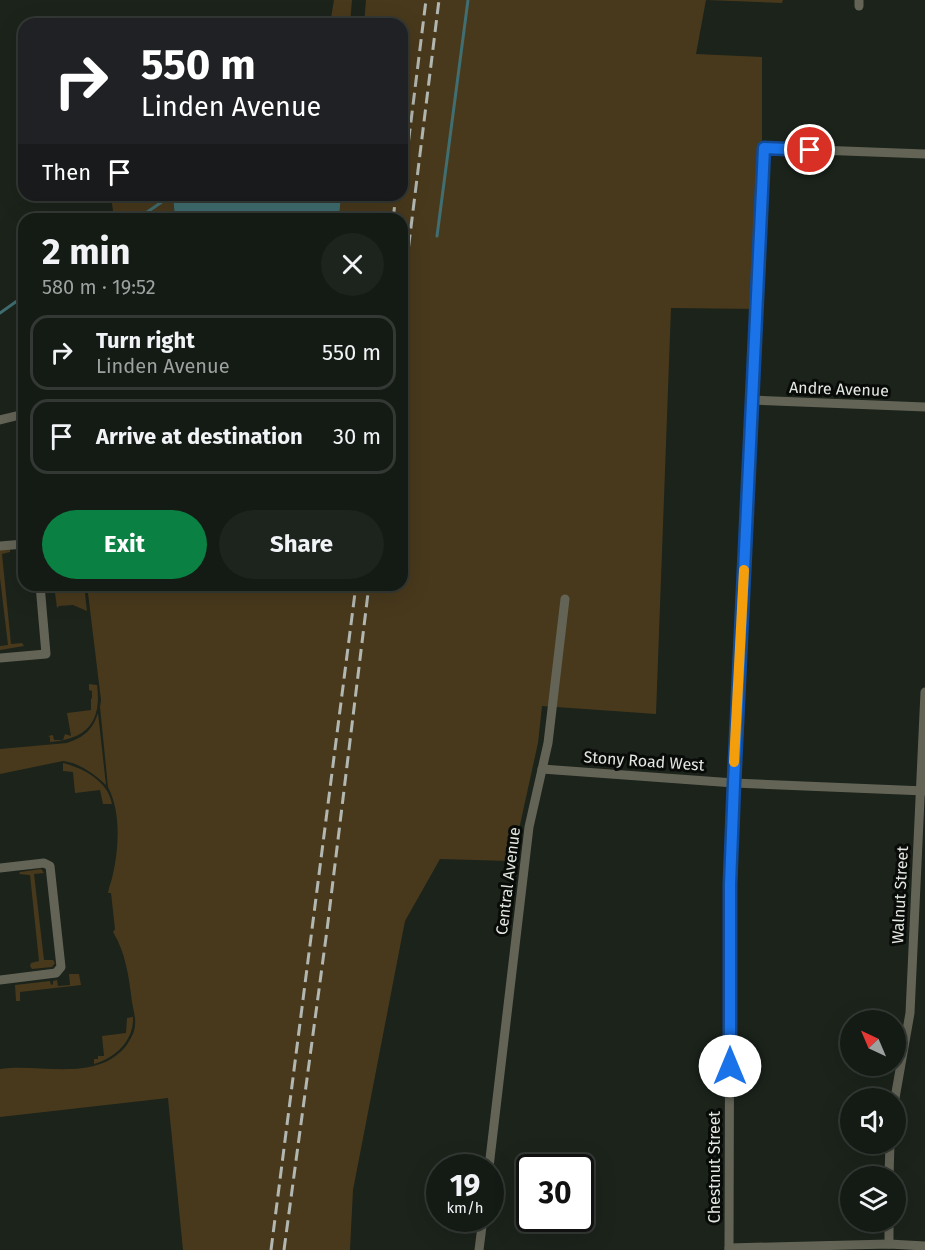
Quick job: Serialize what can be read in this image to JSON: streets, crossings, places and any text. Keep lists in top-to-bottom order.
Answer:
{
  "streets": {
    "street": [
      "Andre Avenue",
      "Stony Road West",
      "Central Avenue",
      "Walnut Street",
      "Chestnut Street"
    ]
  },
  "crossings": [
    ["Andre Avenue", "Chestnut Street"],
    ["Stony Road West", "Central Avenue"],
    ["Stony Road West", "Walnut Street"],
    ["Stony Road West", "Chestnut Street"]
  ],
  "north": "top left",
  "page": {
    "turn": ["550 m", "Linden Avenue"],
    "then": "Then",
    "heading": ["2 min", "580 m · 19:52"],
    "list": [
      {
        "name": "Turn right",
        "note": "Linden Avenue",
        "value": "550 m"
      },
      {
        "name": "Arrive at destination",
        "value": "30 m"
      }
    ],
    "buttons": ["Exit", "Share"],
    "speed": "19 km/h",
    "limit": "30"
  }
}
